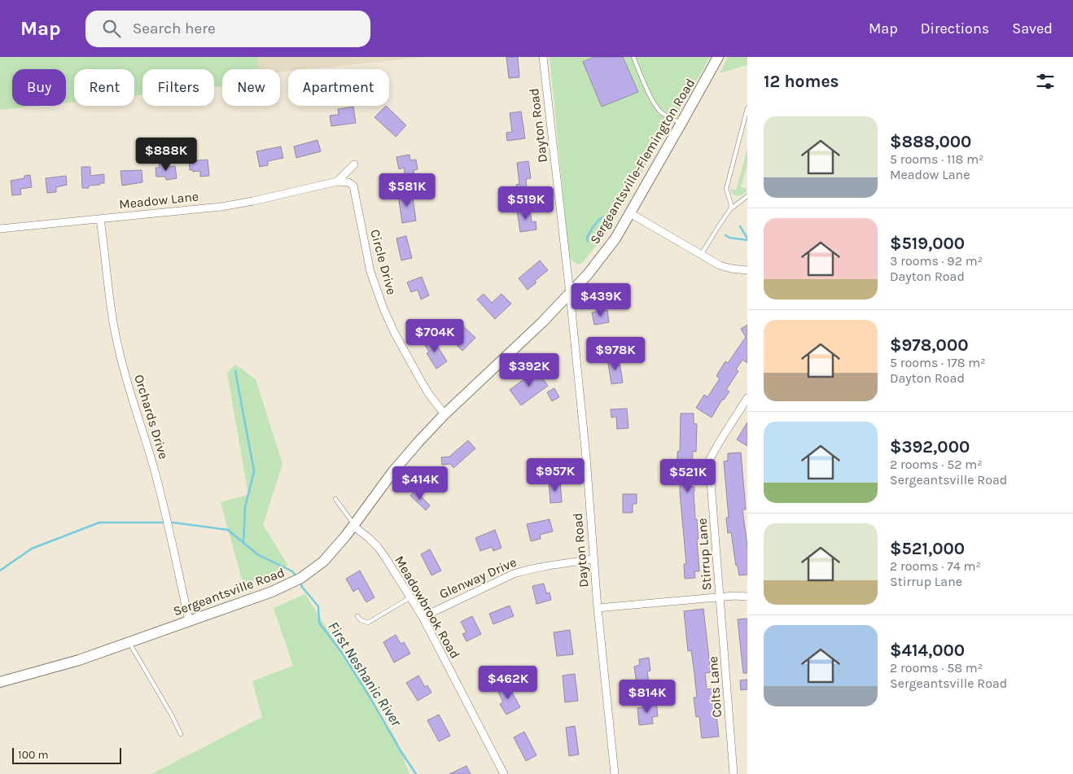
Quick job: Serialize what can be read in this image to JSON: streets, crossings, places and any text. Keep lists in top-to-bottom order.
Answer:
{
  "streets": {
    "main road": ["Sergeantsville-Flemington Road", "Sergeantsville Road"],
    "street": [
      "Dayton Road",
      "Meadow Lane",
      "Circle Drive",
      "Orchards Drive",
      "Stirrup Lane",
      "Glenway Drive",
      "Meadowbrook Road",
      "Colts Lane"
    ]
  },
  "crossings": [
    ["Dayton Road", "Sergeantsville-Flemington Road"],
    ["Dayton Road", "Glenway Drive"],
    ["Dayton Road", "Sergeantsville Road"],
    ["Sergeantsville-Flemington Road", "Sergeantsville Road"],
    ["Meadow Lane", "Circle Drive"],
    ["Meadow Lane", "Orchards Drive"],
    ["Circle Drive", "Sergeantsville Road"],
    ["Orchards Drive", "Sergeantsville Road"],
    ["Stirrup Lane", "Colts Lane"],
    ["Glenway Drive", "Meadowbrook Road"],
    ["Sergeantsville Road", "Meadowbrook Road"]
  ],
  "water": ["First Neshanic River"],
  "scale_bar": "100 m",
  "page": {
    "header": "Map",
    "search": "Search here",
    "nav": ["Map", "Directions", "Saved"],
    "heading": "12 homes",
    "chip": [
      "Buy",
      "Rent",
      "Filters",
      "New",
      "Apartment"
    ],
    "list": [
      {
        "name": "$888,000",
        "note": "5 rooms · 118 m² · Meadow Lane"
      },
      {
        "name": "$519,000",
        "note": "3 rooms · 92 m² · Dayton Road"
      },
      {
        "name": "$978,000",
        "note": "5 rooms · 178 m² · Dayton Road"
      },
      {
        "name": "$392,000",
        "note": "2 rooms · 52 m² · Sergeantsville Road"
      },
      {
        "name": "$521,000",
        "note": "2 rooms · 74 m² · Stirrup Lane"
      },
      {
        "name": "$414,000",
        "note": "2 rooms · 58 m² · Sergeantsville Road"
      }
    ],
    "price": [
      "$888K",
      "$581K",
      "$519K",
      "$439K",
      "$704K",
      "$978K",
      "$392K",
      "$957K",
      "$521K",
      "$414K",
      "$462K",
      "$814K"
    ],
    "scale": "100 m"
  }
}
